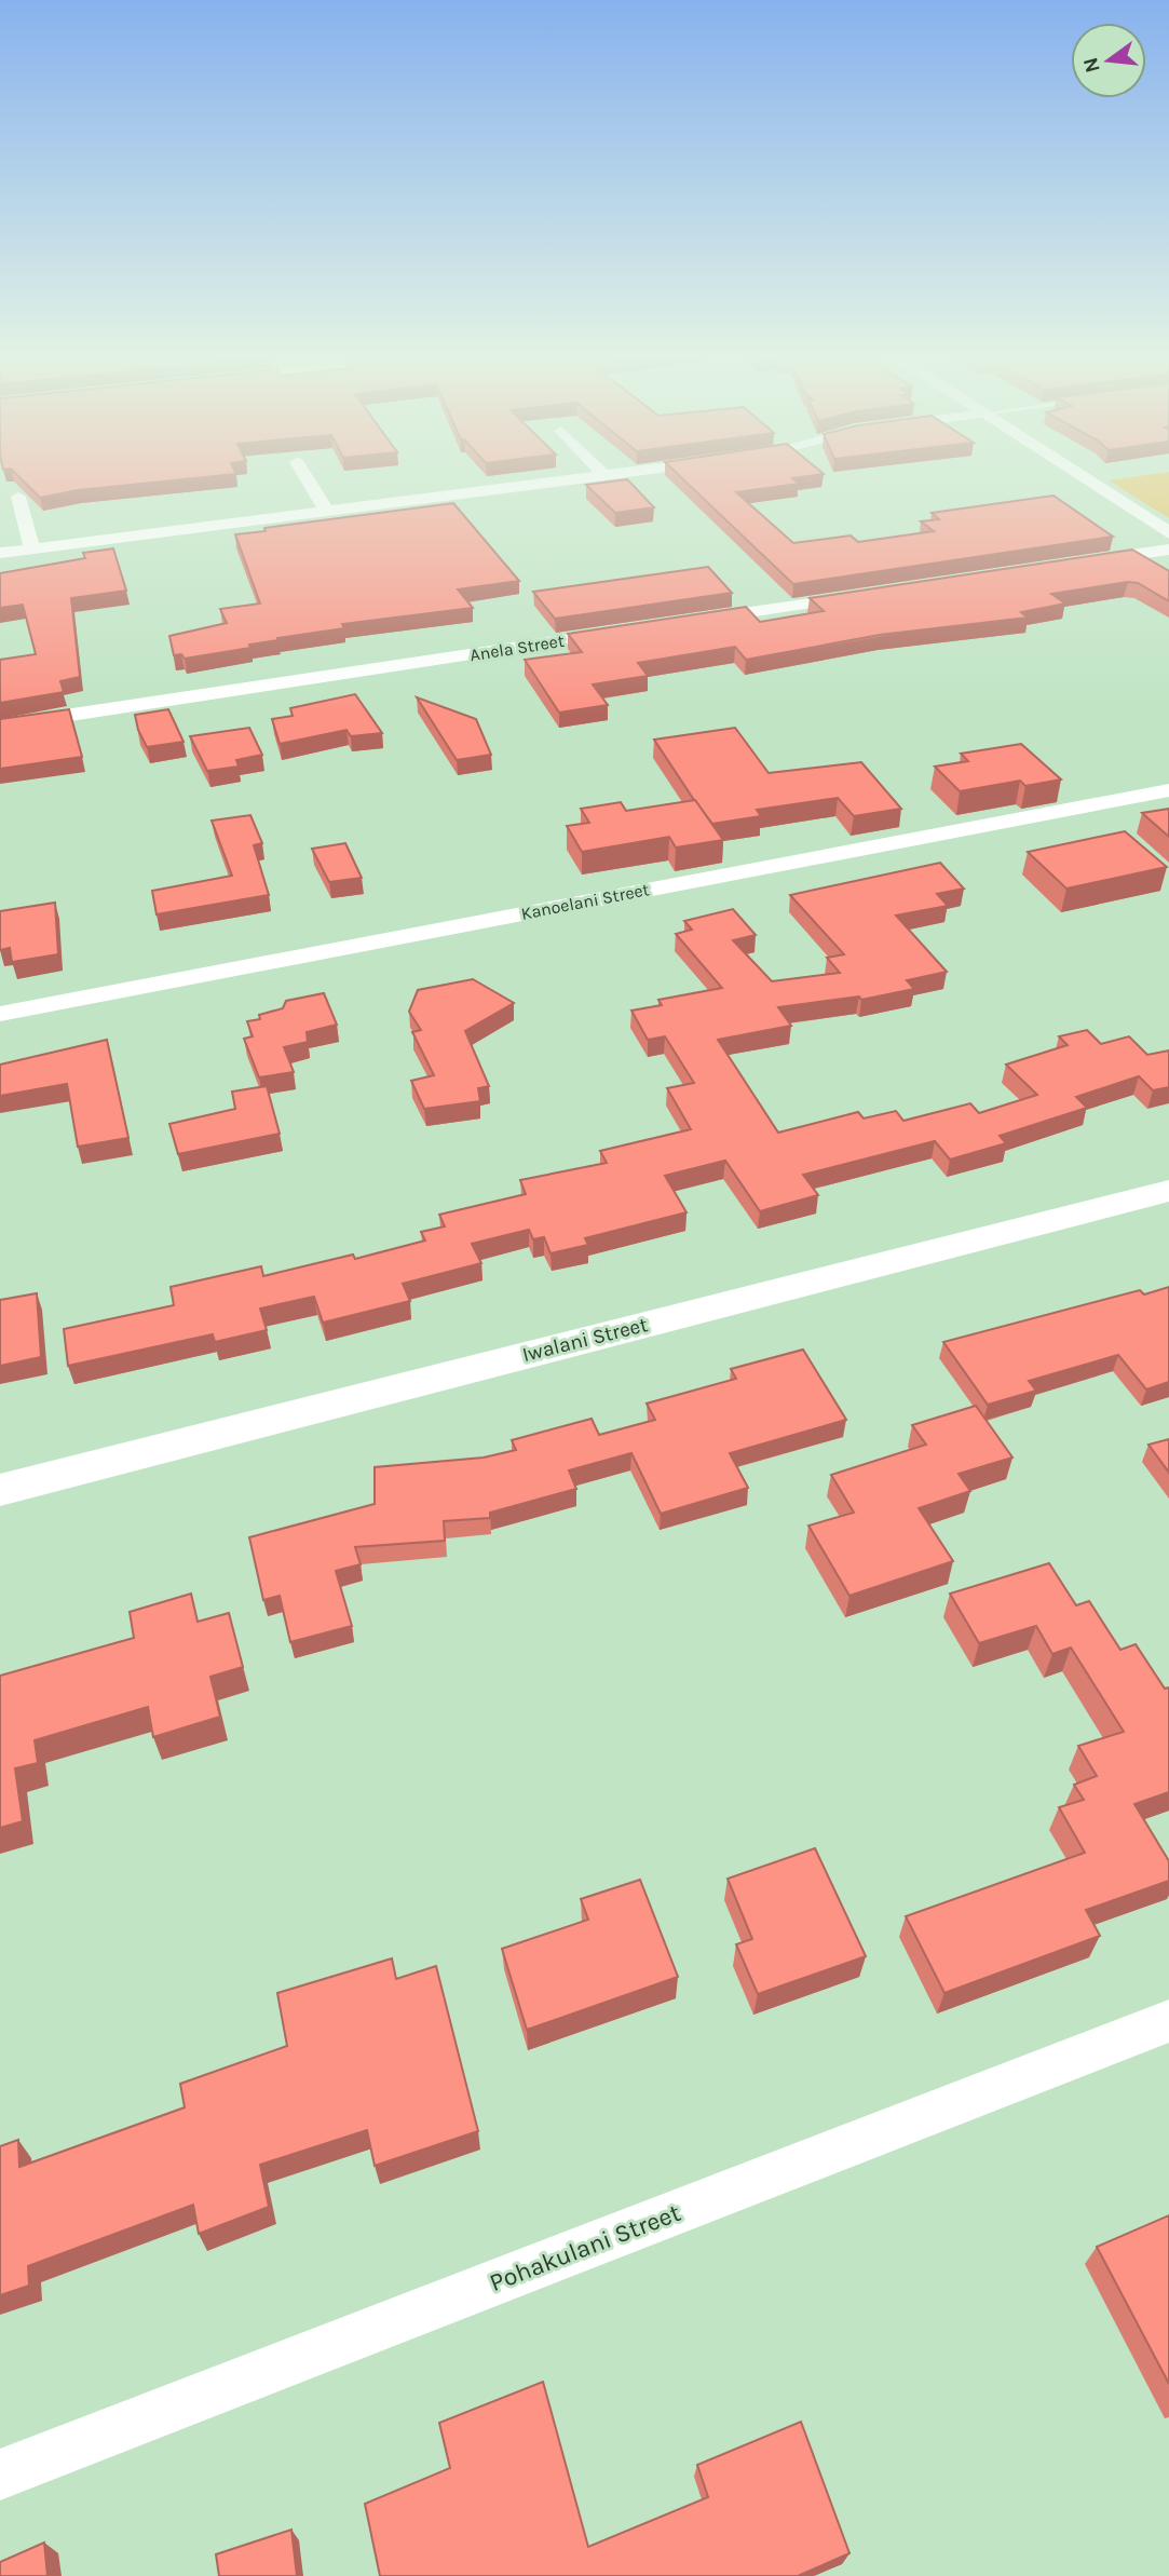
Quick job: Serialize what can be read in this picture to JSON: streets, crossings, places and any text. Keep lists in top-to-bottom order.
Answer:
{
  "streets": {
    "street": [
      "Anela Street",
      "Kanoelani Street",
      "Iwalani Street",
      "Pohakulani Street"
    ]
  },
  "north": "left"
}
